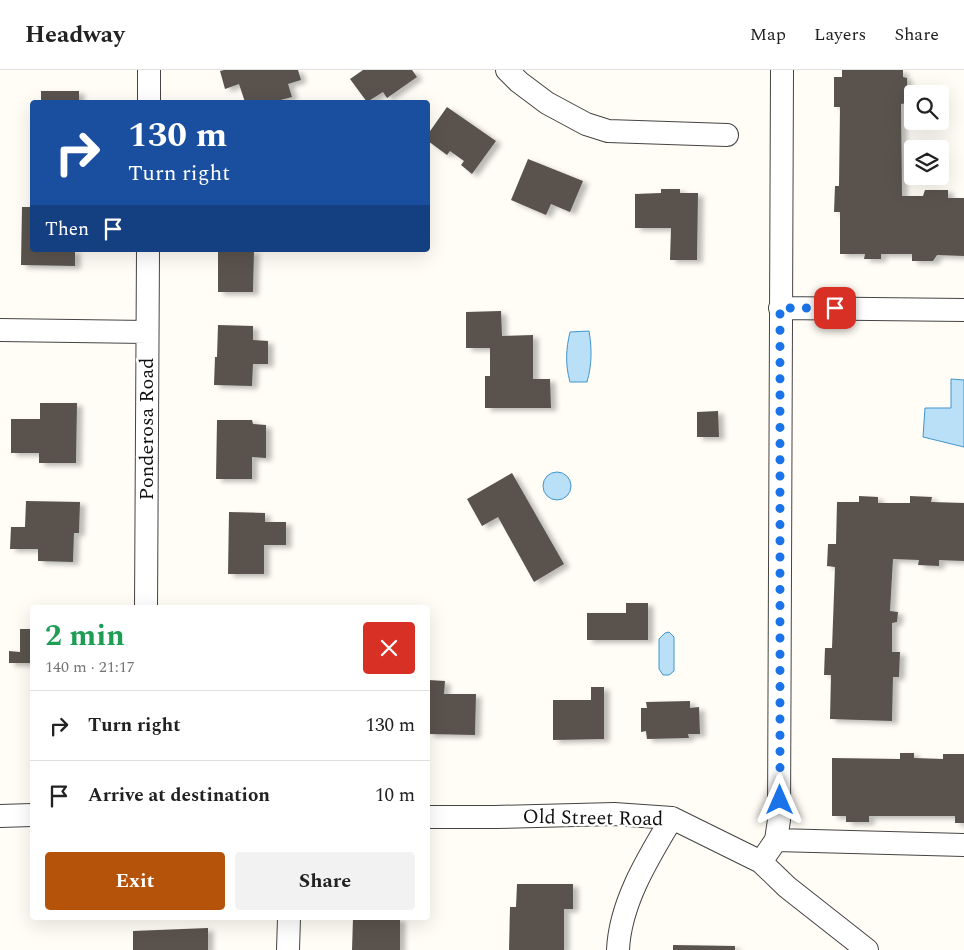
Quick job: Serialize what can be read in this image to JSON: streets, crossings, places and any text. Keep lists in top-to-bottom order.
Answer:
{
  "streets": {
    "street": ["Ponderosa Road", "Old Street Road"]
  },
  "page": {
    "header": "Headway",
    "nav": ["Map", "Layers", "Share"],
    "turn": ["130 m", "Turn right"],
    "then": "Then",
    "heading": ["2 min", "140 m · 21:17"],
    "list": [
      {
        "name": "Turn right",
        "value": "130 m"
      },
      {
        "name": "Arrive at destination",
        "value": "10 m"
      }
    ],
    "buttons": ["Exit", "Share"]
  }
}
